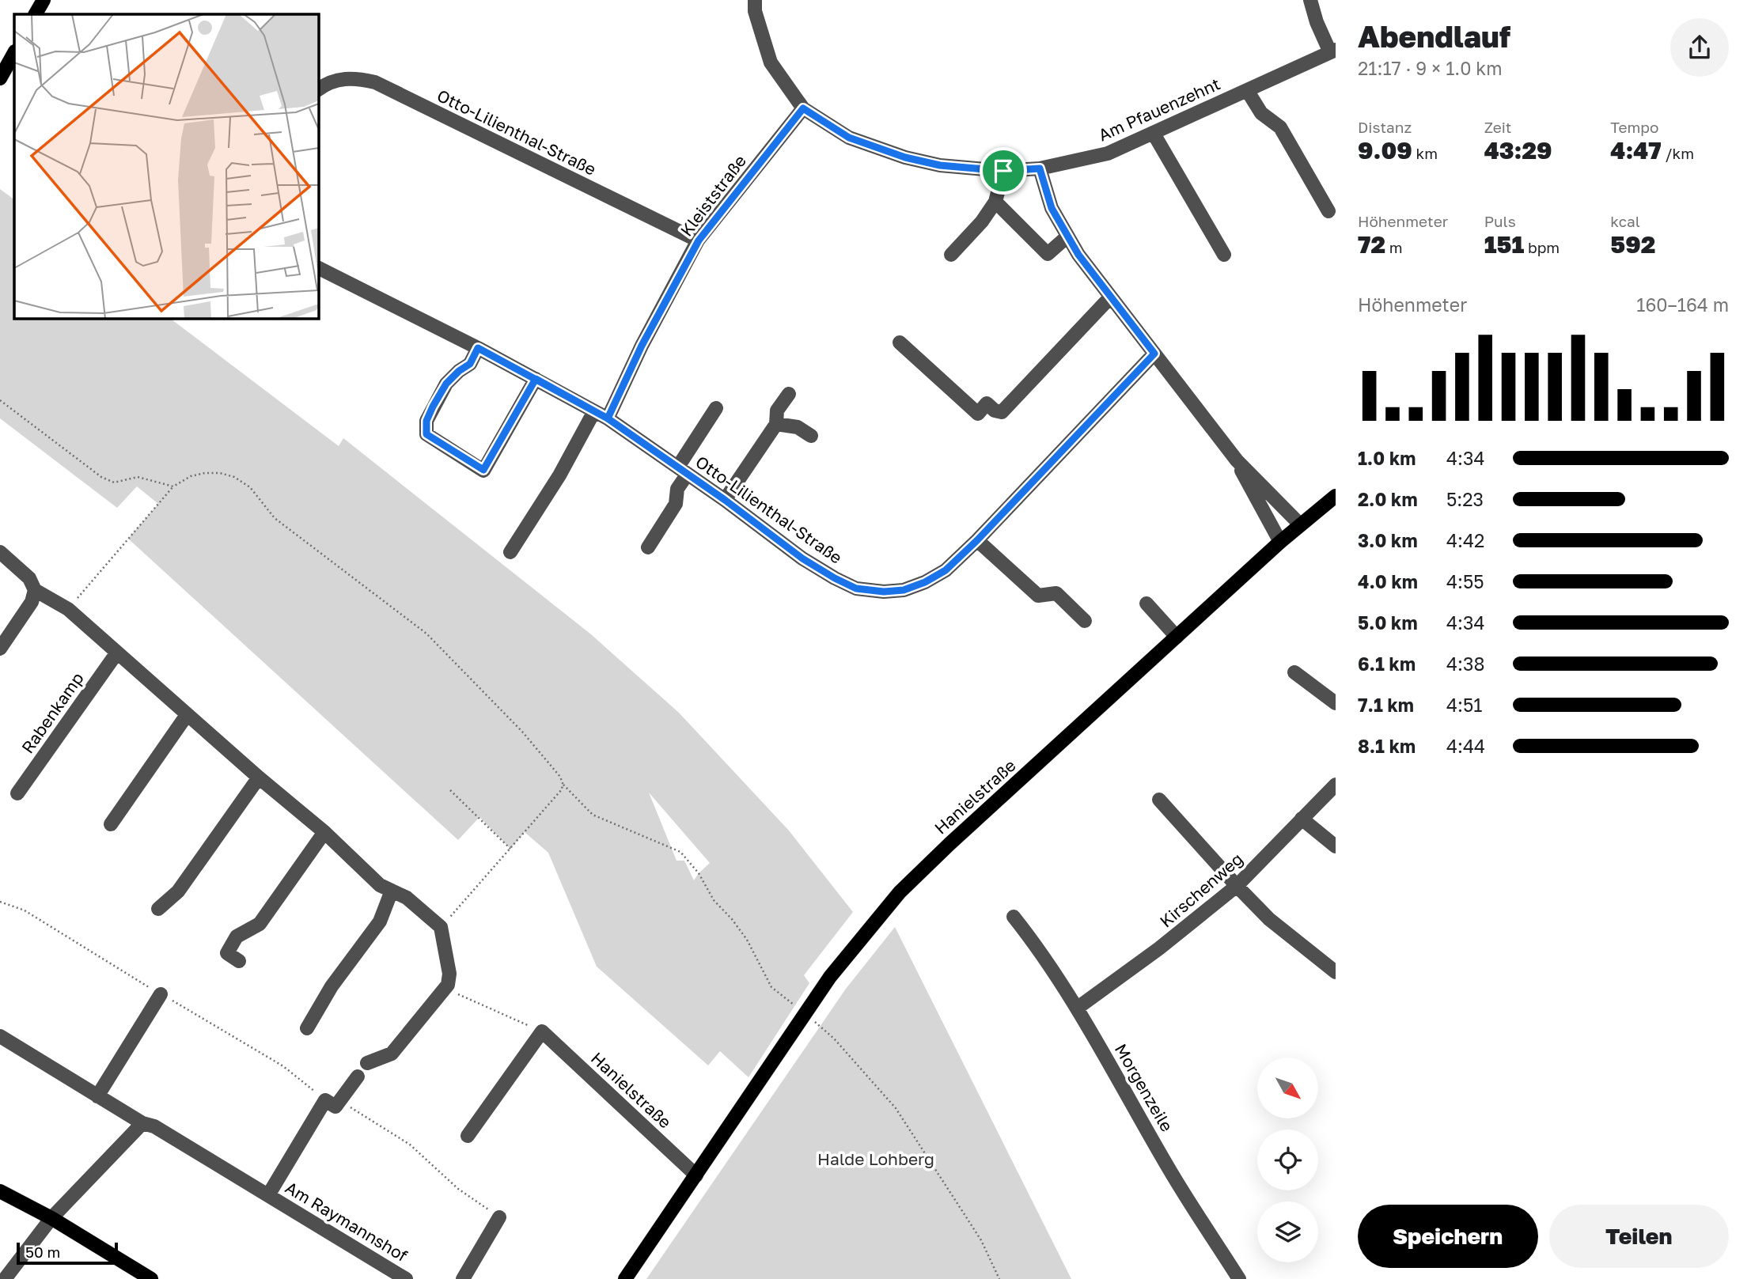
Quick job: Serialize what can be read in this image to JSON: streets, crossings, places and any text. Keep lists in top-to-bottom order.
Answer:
{
  "streets": {
    "main road": ["Hanielstraße"],
    "street": [
      "Am Pfauenzehnt",
      "Otto-Lilienthal-Straße",
      "Kleiststraße",
      "Rabenkamp",
      "Kirschenweg",
      "Morgenzeile",
      "Am Raymannshof"
    ]
  },
  "crossings": [
    ["Am Pfauenzehnt", "Kleiststraße"],
    ["Otto-Lilienthal-Straße", "Kleiststraße"],
    ["Kirschenweg", "Morgenzeile"]
  ],
  "parks": ["Halde Lohberg"],
  "scale_bar": "50 m",
  "north": "bottom right",
  "page": {
    "heading": ["Abendlauf", "21:17 · 9 × 1.0 km"],
    "stats": [
      ["Distanz", "9.09 km"],
      ["Zeit", "43:29"],
      ["Tempo", "4:47 /km"],
      ["Höhenmeter", "72 m"],
      ["Puls", "151 bpm"],
      ["kcal", "592"]
    ],
    "chart": ["Höhenmeter", "160–164 m"],
    "list": [
      {
        "name": "1.0 km",
        "note": "4:34"
      },
      {
        "name": "2.0 km",
        "note": "5:23"
      },
      {
        "name": "3.0 km",
        "note": "4:42"
      },
      {
        "name": "4.0 km",
        "note": "4:55"
      },
      {
        "name": "5.0 km",
        "note": "4:34"
      },
      {
        "name": "6.1 km",
        "note": "4:38"
      },
      {
        "name": "7.1 km",
        "note": "4:51"
      },
      {
        "name": "8.1 km",
        "note": "4:44"
      }
    ],
    "buttons": ["Speichern", "Teilen"],
    "scale": "50 m"
  }
}
